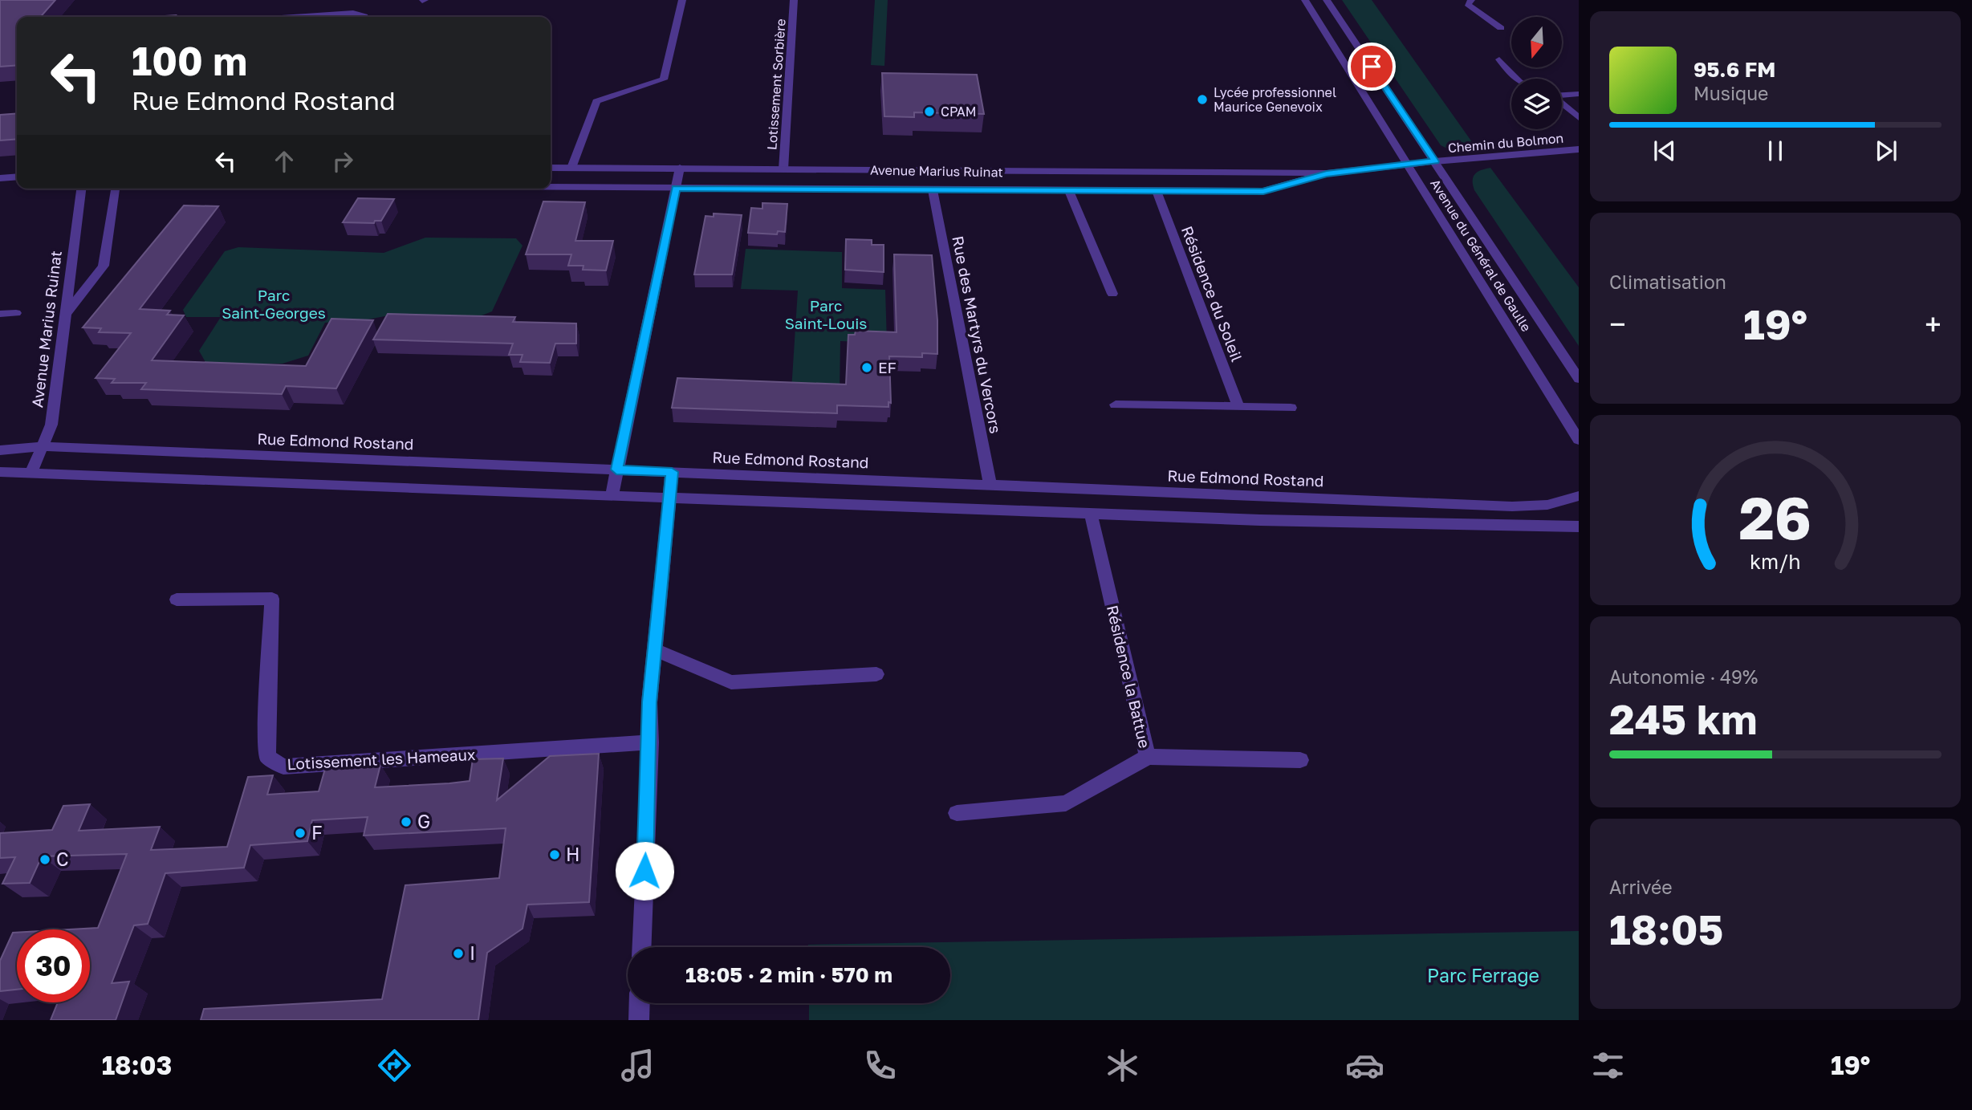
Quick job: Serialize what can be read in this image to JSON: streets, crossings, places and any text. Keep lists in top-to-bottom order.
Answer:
{
  "streets": {
    "street": [
      "Lotissement Sorbière",
      "Chemin du Bolmon",
      "Avenue Marius Ruinat",
      "Avenue du Général de Gaulle",
      "Résidence du Soleil",
      "Rue des Martyrs du Vercors",
      "Rue Edmond Rostand",
      "Résidence la Battue",
      "Lotissement les Hameaux"
    ]
  },
  "crossings": [
    ["Lotissement Sorbière", "Avenue Marius Ruinat"],
    ["Chemin du Bolmon", "Avenue Marius Ruinat"],
    ["Chemin du Bolmon", "Avenue du Général de Gaulle"],
    ["Avenue Marius Ruinat", "Avenue du Général de Gaulle"],
    ["Avenue Marius Ruinat", "Résidence du Soleil"],
    ["Avenue Marius Ruinat", "Rue des Martyrs du Vercors"],
    ["Avenue Marius Ruinat", "Rue Edmond Rostand"],
    ["Rue des Martyrs du Vercors", "Rue Edmond Rostand"]
  ],
  "parks": ["Parc Saint-Georges", "Parc Saint-Louis", "Parc Ferrage"],
  "places": [
    "Lycée professionnel Maurice Genevoix",
    "CPAM",
    "EF",
    "G",
    "F",
    "H",
    "C",
    "I"
  ],
  "north": "bottom",
  "page": {
    "turn": ["100 m", "Rue Edmond Rostand"],
    "song": ["95.6 FM", "Musique"],
    "tile": [
      "Climatisation",
      ["Autonomie · 49%", "245 km"],
      ["Arrivée", "18:05"]
    ],
    "heat": ["−", "19°", "+"],
    "limit": "30",
    "trip": "18:05 · 2 min · 570 m",
    "tabs": ["18:03", "19°"],
    "gauge": ["26", "km/h"]
  }
}
